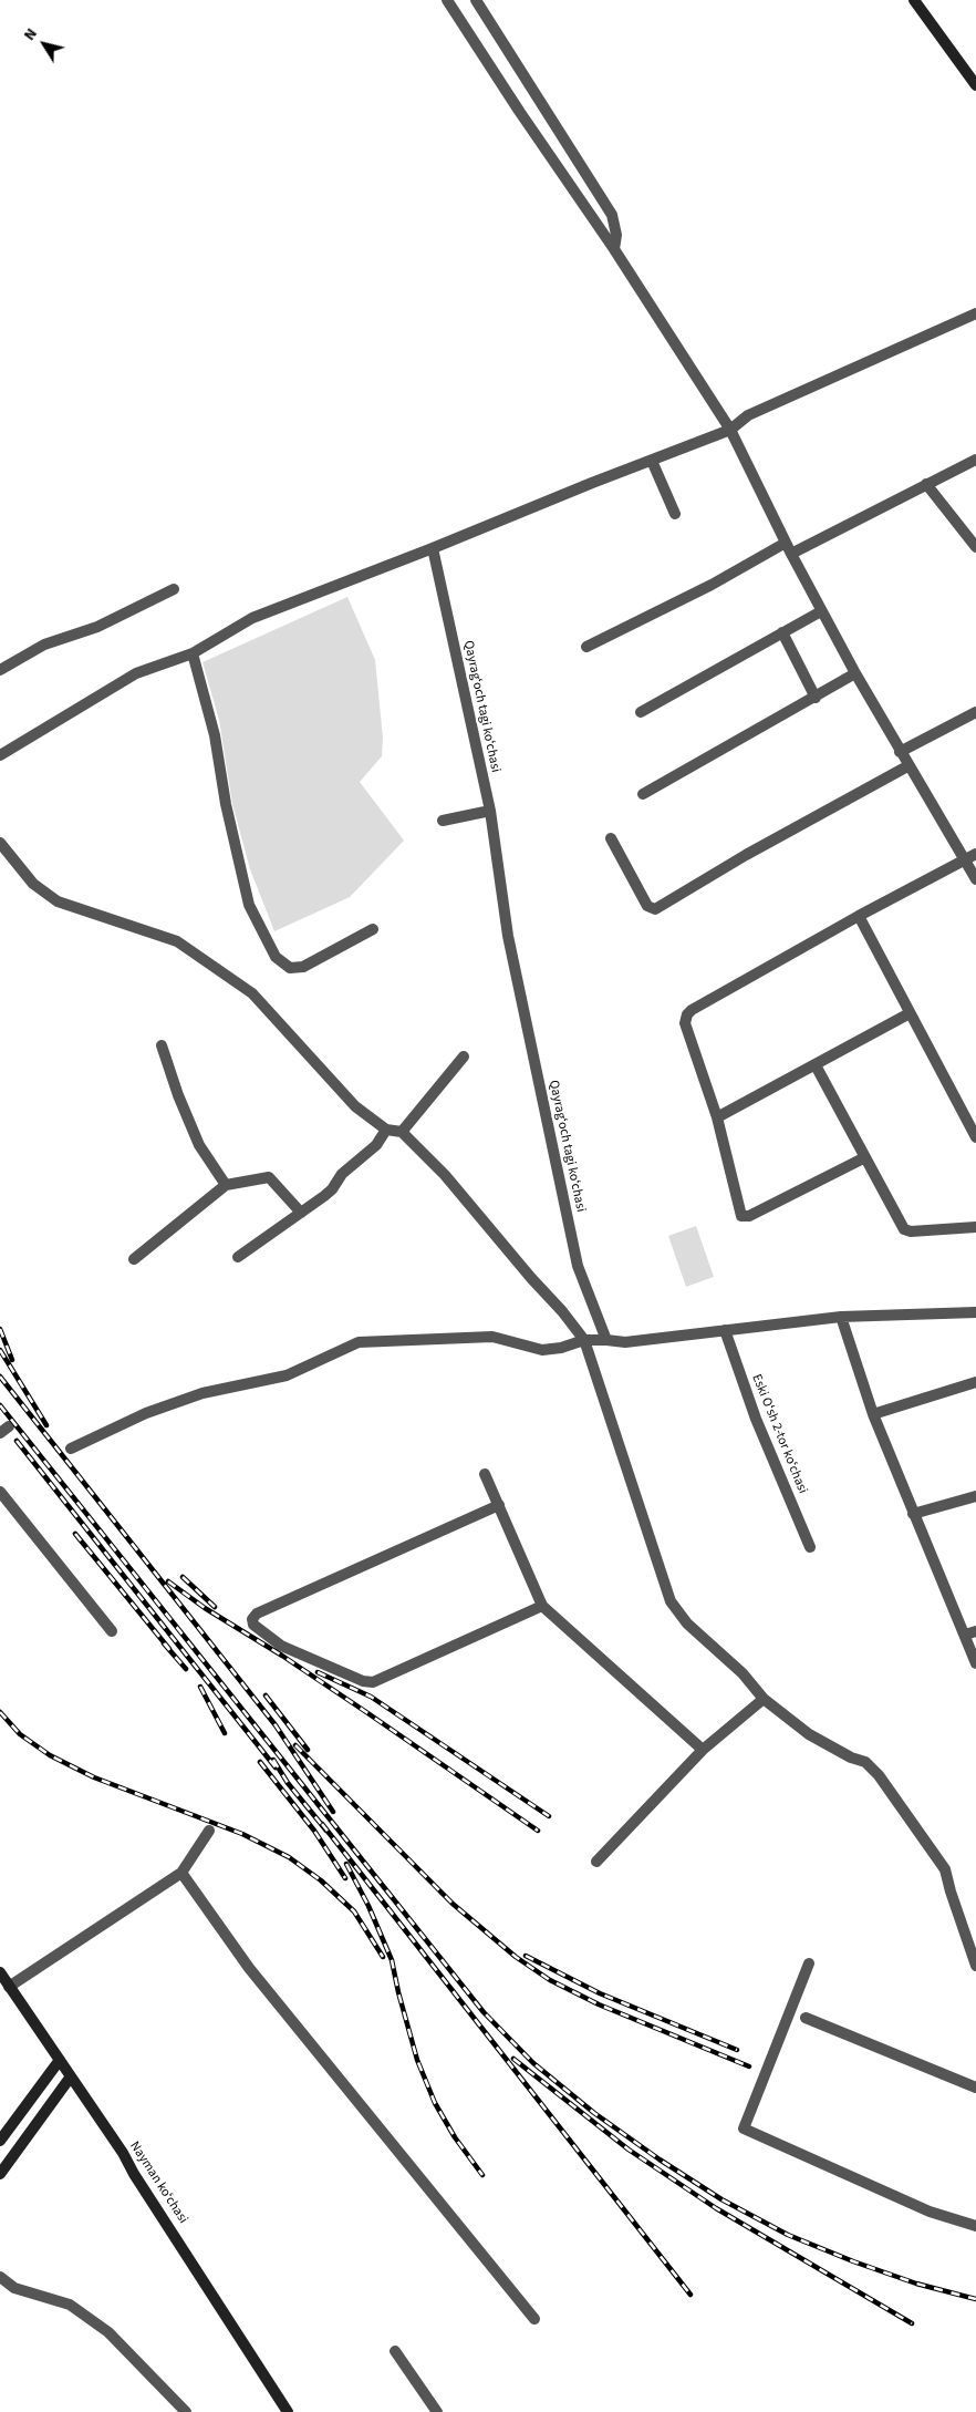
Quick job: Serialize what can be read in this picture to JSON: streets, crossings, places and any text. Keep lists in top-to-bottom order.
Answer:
{
  "streets": {
    "main road": ["Nayman koʻchasi"],
    "street": ["Qayragʻoch tagi koʻchasi", "Eski Oʻsh 2-tor koʻchasi"]
  },
  "north": "top left"
}
